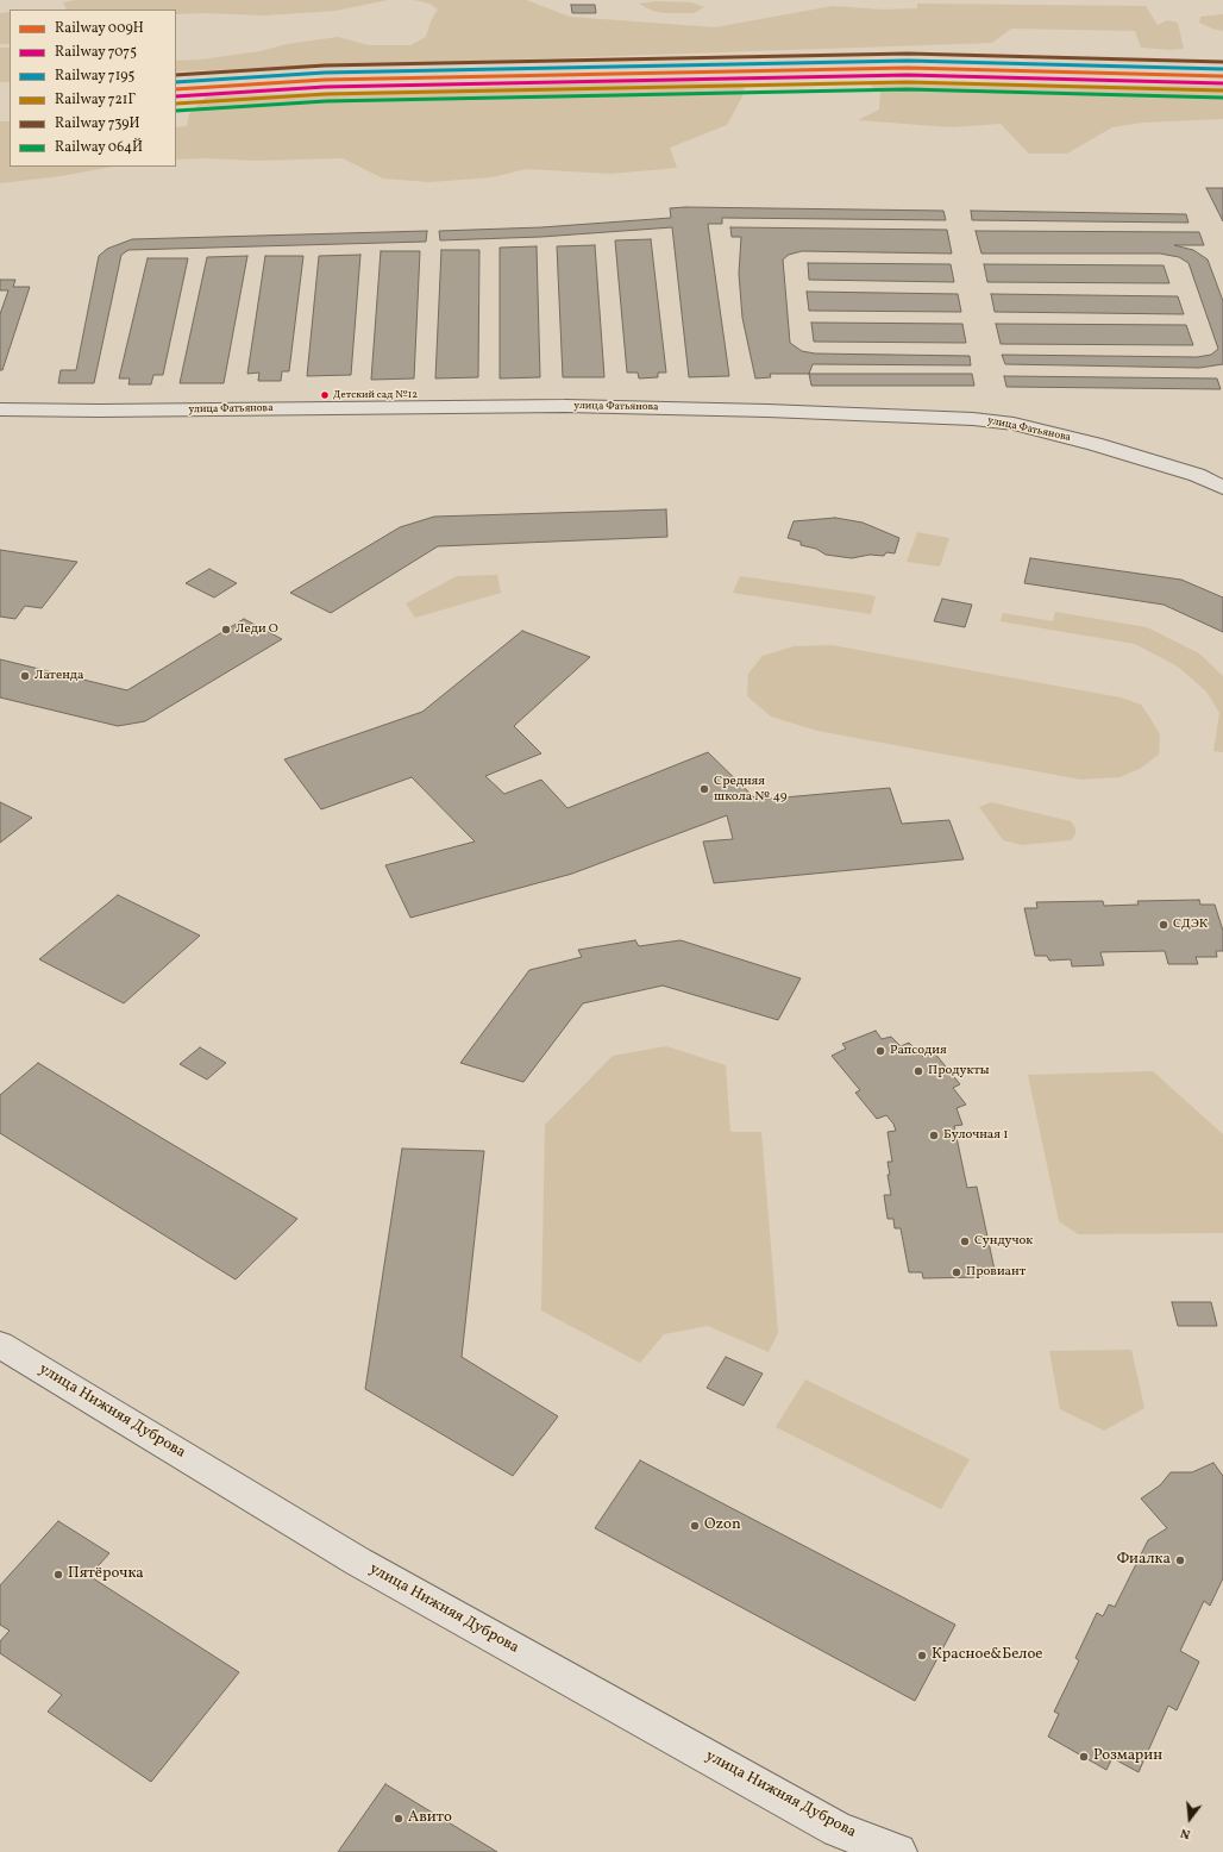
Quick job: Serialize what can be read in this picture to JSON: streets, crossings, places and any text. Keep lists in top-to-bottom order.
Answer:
{
  "streets": {
    "street": ["улица Фатьянова", "улица Нижняя Дуброва"]
  },
  "places": [
    "Детский сад №12",
    "Леди О",
    "Латенда",
    "Средняя школа № 49",
    "СДЭК",
    "Рапсодия",
    "Продукты",
    "Булочная 1",
    "Сундучок",
    "Провиант",
    "Ozon",
    "Фиалка",
    "Пятёрочка",
    "Красное&Белое",
    "Розмарин",
    "Авито"
  ],
  "lines": [
    "rail line 739И",
    "rail line 7195",
    "rail line 009Н",
    "rail line 7075",
    "rail line 721Г",
    "rail line 064Й"
  ],
  "legend": [
    "Railway 009Н",
    "Railway 7075",
    "Railway 7195",
    "Railway 721Г",
    "Railway 739И",
    "Railway 064Й"
  ],
  "north": "bottom"
}
